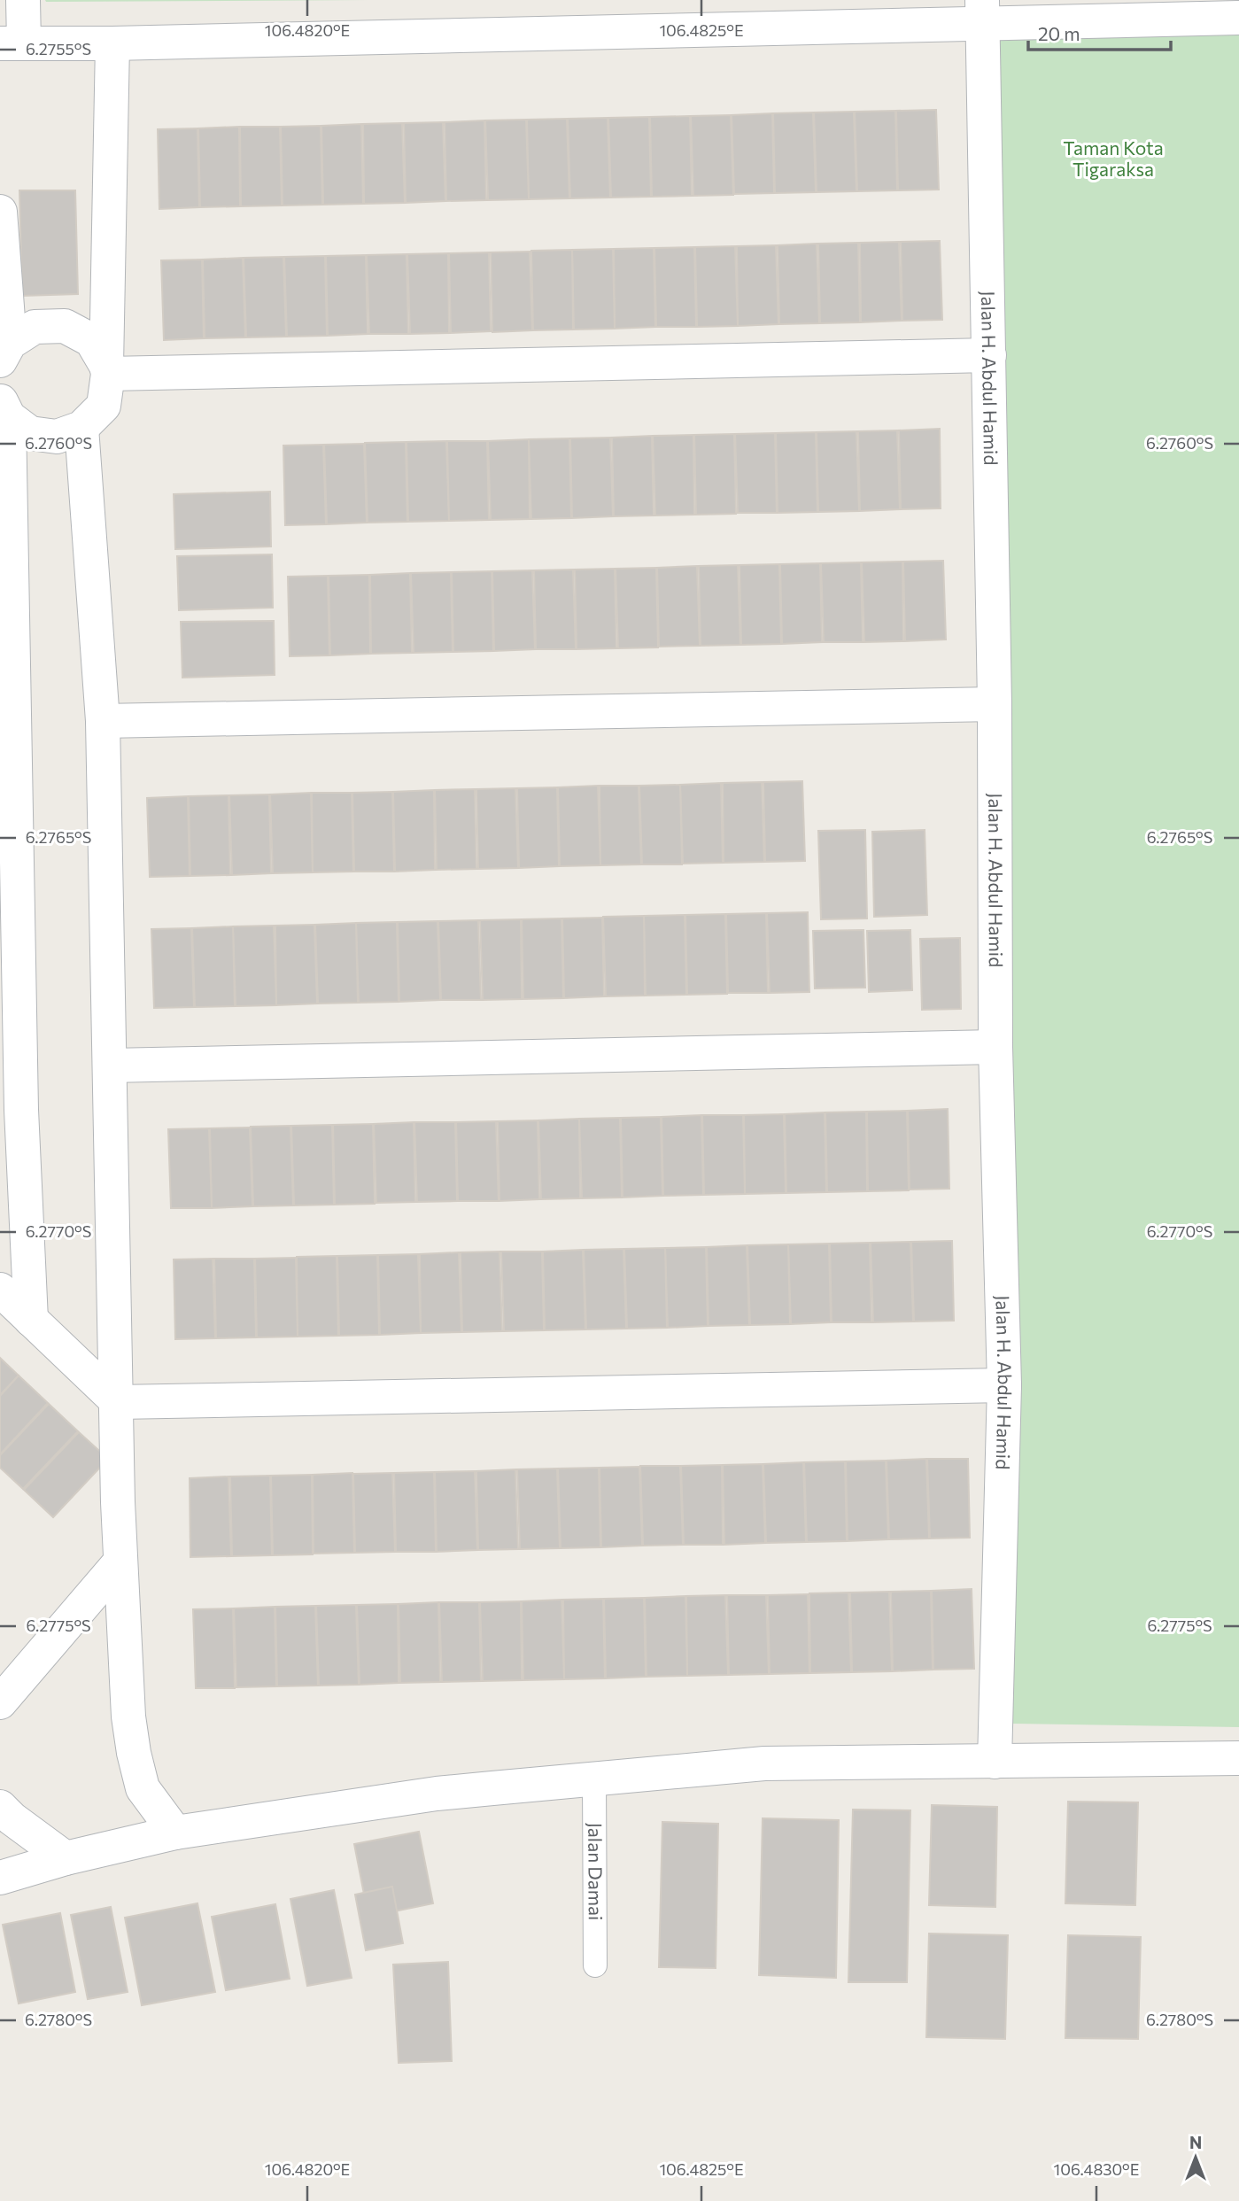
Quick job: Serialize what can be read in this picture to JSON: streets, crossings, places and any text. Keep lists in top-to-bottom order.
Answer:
{
  "streets": {
    "street": ["Jalan H. Abdul Hamid"],
    "lane": ["Jalan Damai"]
  },
  "parks": ["Taman Kota Tigaraksa"],
  "scale_bar": "20 m",
  "north": "top",
  "coordinates": [
    "106.4820°E",
    "106.4825°E",
    "6.2755°S",
    "6.2760°S",
    "6.2765°S",
    "6.2770°S",
    "6.2775°S",
    "6.2780°S",
    "106.4830°E"
  ]
}
